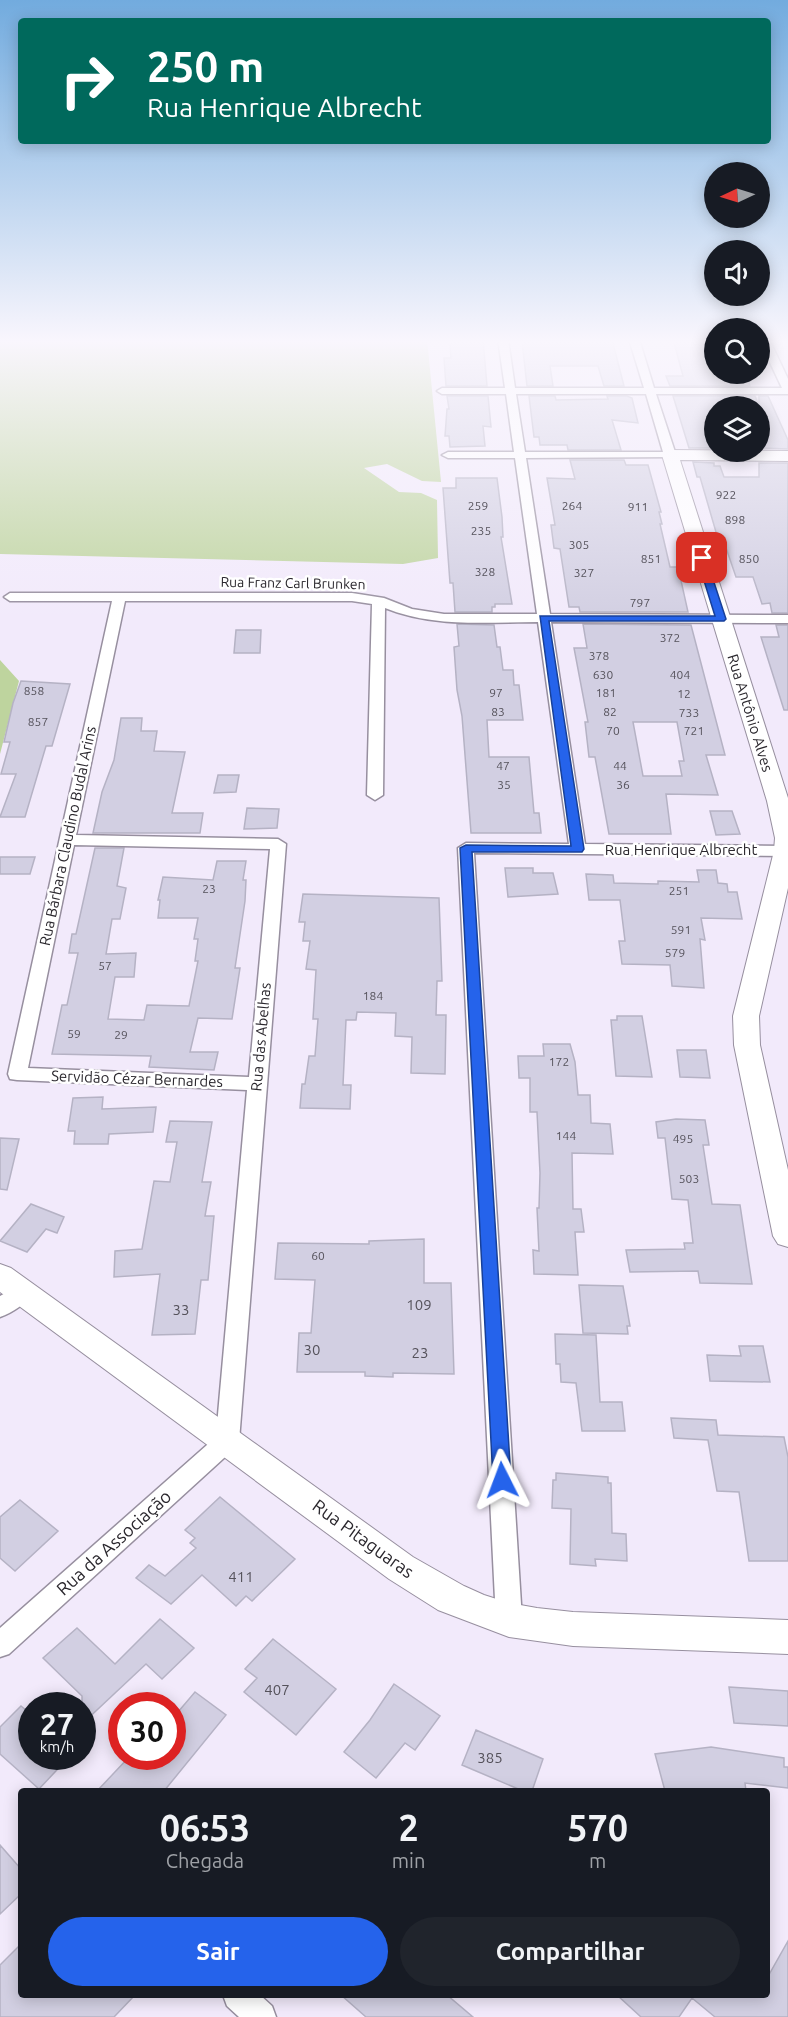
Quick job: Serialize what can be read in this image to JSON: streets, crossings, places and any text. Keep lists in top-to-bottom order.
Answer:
{
  "streets": {
    "street": [
      "Rua Franz Carl Brunken",
      "Rua Antônio Alves",
      "Rua Bárbara Claudino Budal Arins",
      "Rua Henrique Albrecht",
      "Rua das Abelhas",
      "Servidão Cézar Bernardes",
      "Rua Pitaguaras",
      "Rua da Associação"
    ]
  },
  "crossings": [
    ["Rua Franz Carl Brunken", "Rua Antônio Alves"],
    ["Rua Franz Carl Brunken", "Rua Bárbara Claudino Budal Arins"],
    ["Rua Antônio Alves", "Rua Henrique Albrecht"],
    ["Rua Bárbara Claudino Budal Arins", "Rua das Abelhas"],
    ["Rua Bárbara Claudino Budal Arins", "Servidão Cézar Bernardes"],
    ["Rua Henrique Albrecht", "Rua Pitaguaras"],
    ["Rua das Abelhas", "Servidão Cézar Bernardes"],
    ["Rua das Abelhas", "Rua Pitaguaras"],
    ["Rua das Abelhas", "Rua da Associação"],
    ["Rua Pitaguaras", "Rua da Associação"]
  ],
  "house_numbers": [
    "922",
    "259",
    "264",
    "911",
    "898",
    "235",
    "305",
    "851",
    "850",
    "328",
    "327",
    "797",
    "372",
    "378",
    "630",
    "404",
    "858",
    "97",
    "181",
    "12",
    "83",
    "82",
    "733",
    "857",
    "70",
    "721",
    "47",
    "44",
    "35",
    "36",
    "23",
    "251",
    "591",
    "579",
    "57",
    "184",
    "59",
    "29",
    "172",
    "144",
    "495",
    "503",
    "60",
    "109",
    "33",
    "30",
    "23",
    "411",
    "407",
    "385"
  ],
  "north": "left",
  "page": {
    "turn": ["250 m", "Rua Henrique Albrecht"],
    "speed": "27 km/h",
    "limit": "30",
    "eta": [
      "06:53",
      "Chegada",
      "2",
      "min",
      "570",
      "m"
    ],
    "buttons": ["Sair", "Compartilhar"]
  }
}
